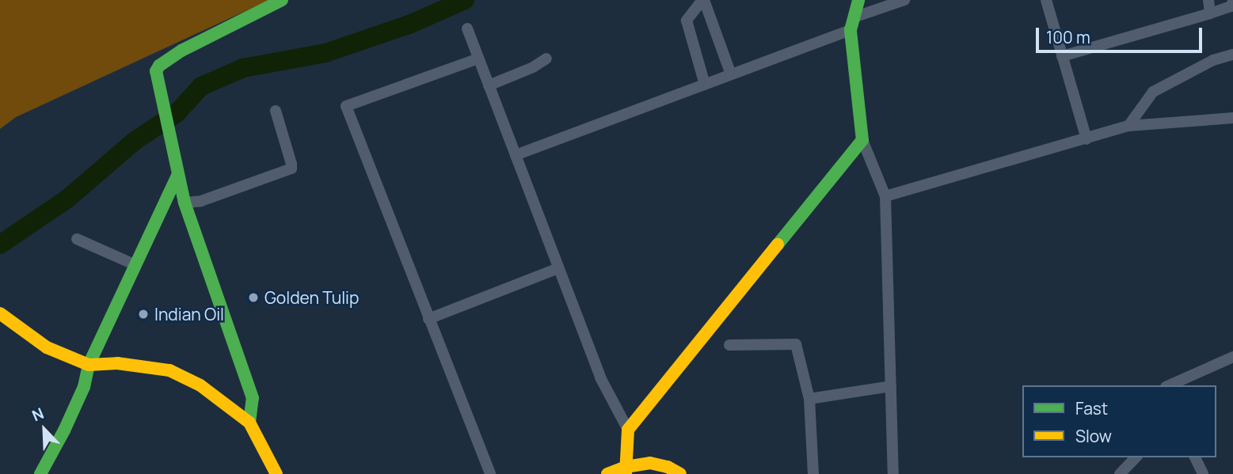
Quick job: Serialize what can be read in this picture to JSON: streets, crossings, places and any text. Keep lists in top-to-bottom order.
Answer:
{
  "places": ["Golden Tulip", "Indian Oil"],
  "legend": ["Fast", "Slow"],
  "scale_bar": "100 m",
  "north": "top left"
}
